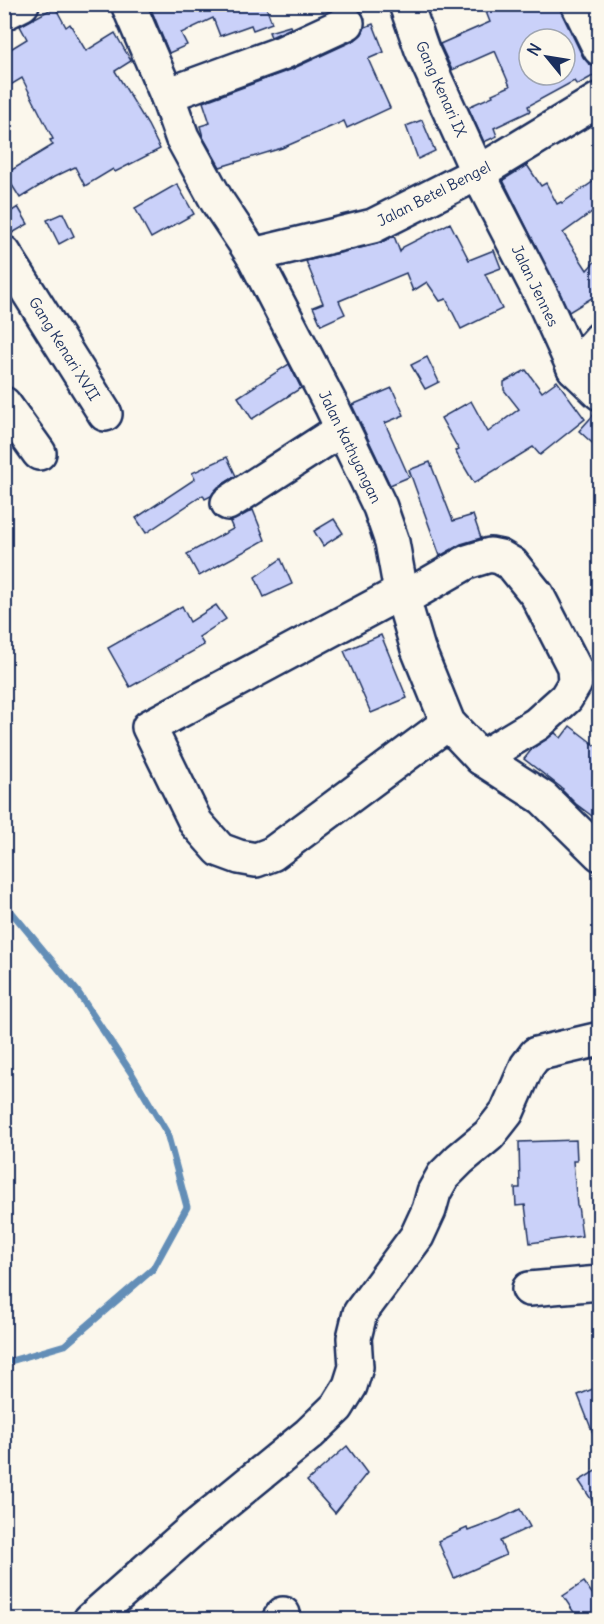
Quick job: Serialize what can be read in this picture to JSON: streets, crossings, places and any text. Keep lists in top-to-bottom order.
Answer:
{
  "streets": {
    "street": [
      "Gang Kenari IX",
      "Jalan Betel Bengel",
      "Jalan Jennes",
      "Gang Kenari XVII",
      "Jalan Kathyangan"
    ]
  },
  "crossings": [
    ["Gang Kenari IX", "Jalan Betel Bengel"],
    ["Gang Kenari IX", "Jalan Jennes"],
    ["Jalan Betel Bengel", "Jalan Jennes"],
    ["Jalan Betel Bengel", "Jalan Kathyangan"]
  ],
  "north": "top left"
}
